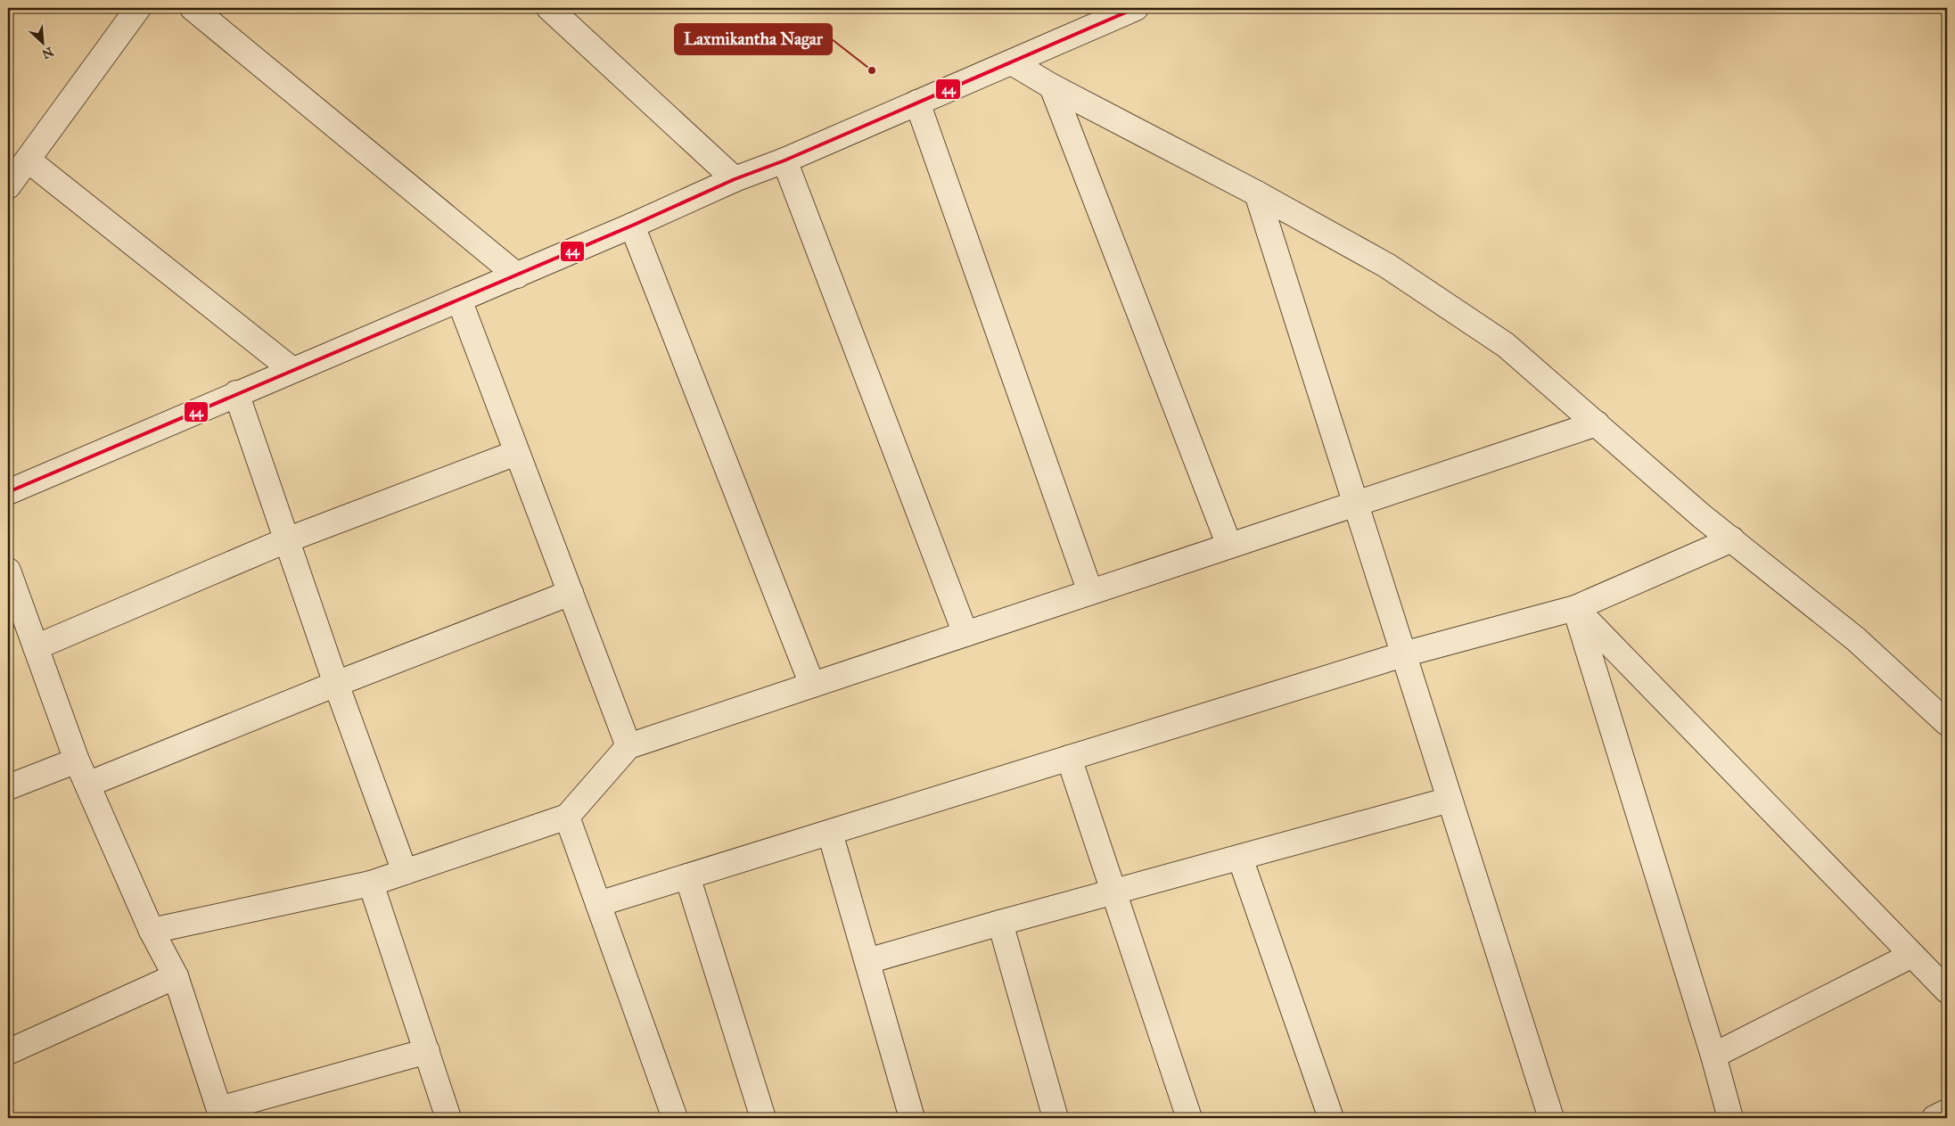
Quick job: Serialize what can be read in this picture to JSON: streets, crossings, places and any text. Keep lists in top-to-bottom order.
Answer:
{
  "places": ["Laxmikantha Nagar"],
  "lines": ["transit line 44"],
  "north": "bottom right"
}
